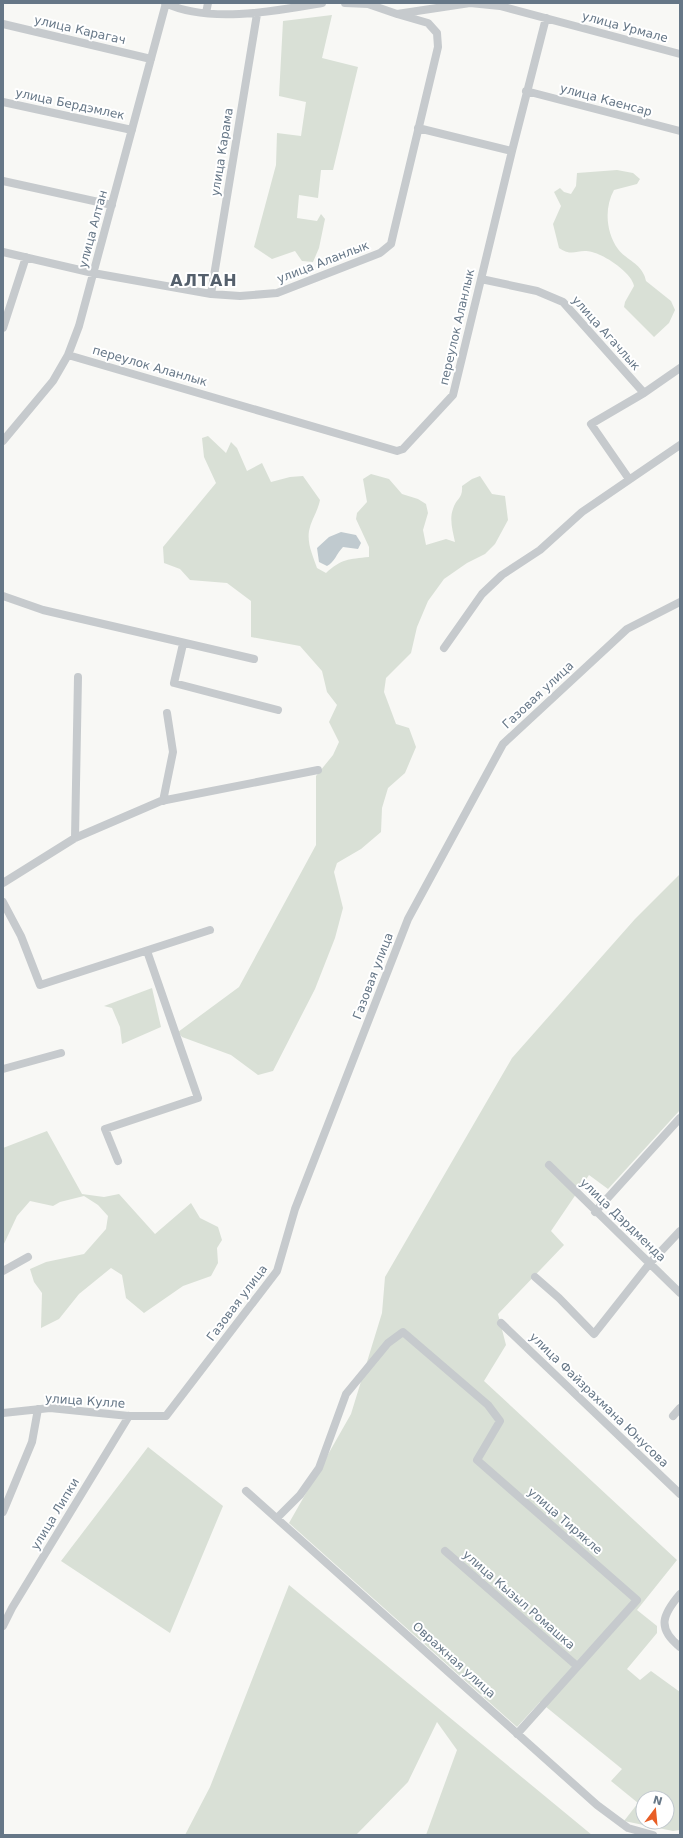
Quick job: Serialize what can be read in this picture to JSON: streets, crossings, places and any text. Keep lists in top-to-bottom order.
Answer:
{
  "streets": {
    "street": [
      "улица Урмале",
      "улица Карагач",
      "улица Каенсар",
      "улица Бердэмлек",
      "улица Карама",
      "улица Алтан",
      "улица Аланлык",
      "переулок Аланлык",
      "улица Агачлык",
      "Газовая улица",
      "улица Дэрдменда",
      "улица Файзрахмана Юнусова",
      "улица Кулле",
      "улица Липки",
      "улица Тирякле",
      "улица Кызыл Ромашка",
      "Овражная улица"
    ]
  },
  "crossings": [
    ["улица Урмале", "улица Аланлык"],
    ["улица Урмале", "переулок Аланлык"],
    ["улица Карагач", "улица Алтан"],
    ["улица Каенсар", "переулок Аланлык"],
    ["улица Бердэмлек", "улица Алтан"],
    ["улица Карама", "улица Аланлык"],
    ["улица Алтан", "улица Аланлык"],
    ["улица Алтан", "переулок Аланлык"],
    ["переулок Аланлык", "улица Агачлык"],
    ["Газовая улица", "улица Кулле"],
    ["улица Кулле", "улица Липки"],
    ["улица Тирякле", "улица Кызыл Ромашка"],
    ["улица Тирякле", "Овражная улица"]
  ],
  "districts": ["АЛТАН"],
  "north": "top"
}
